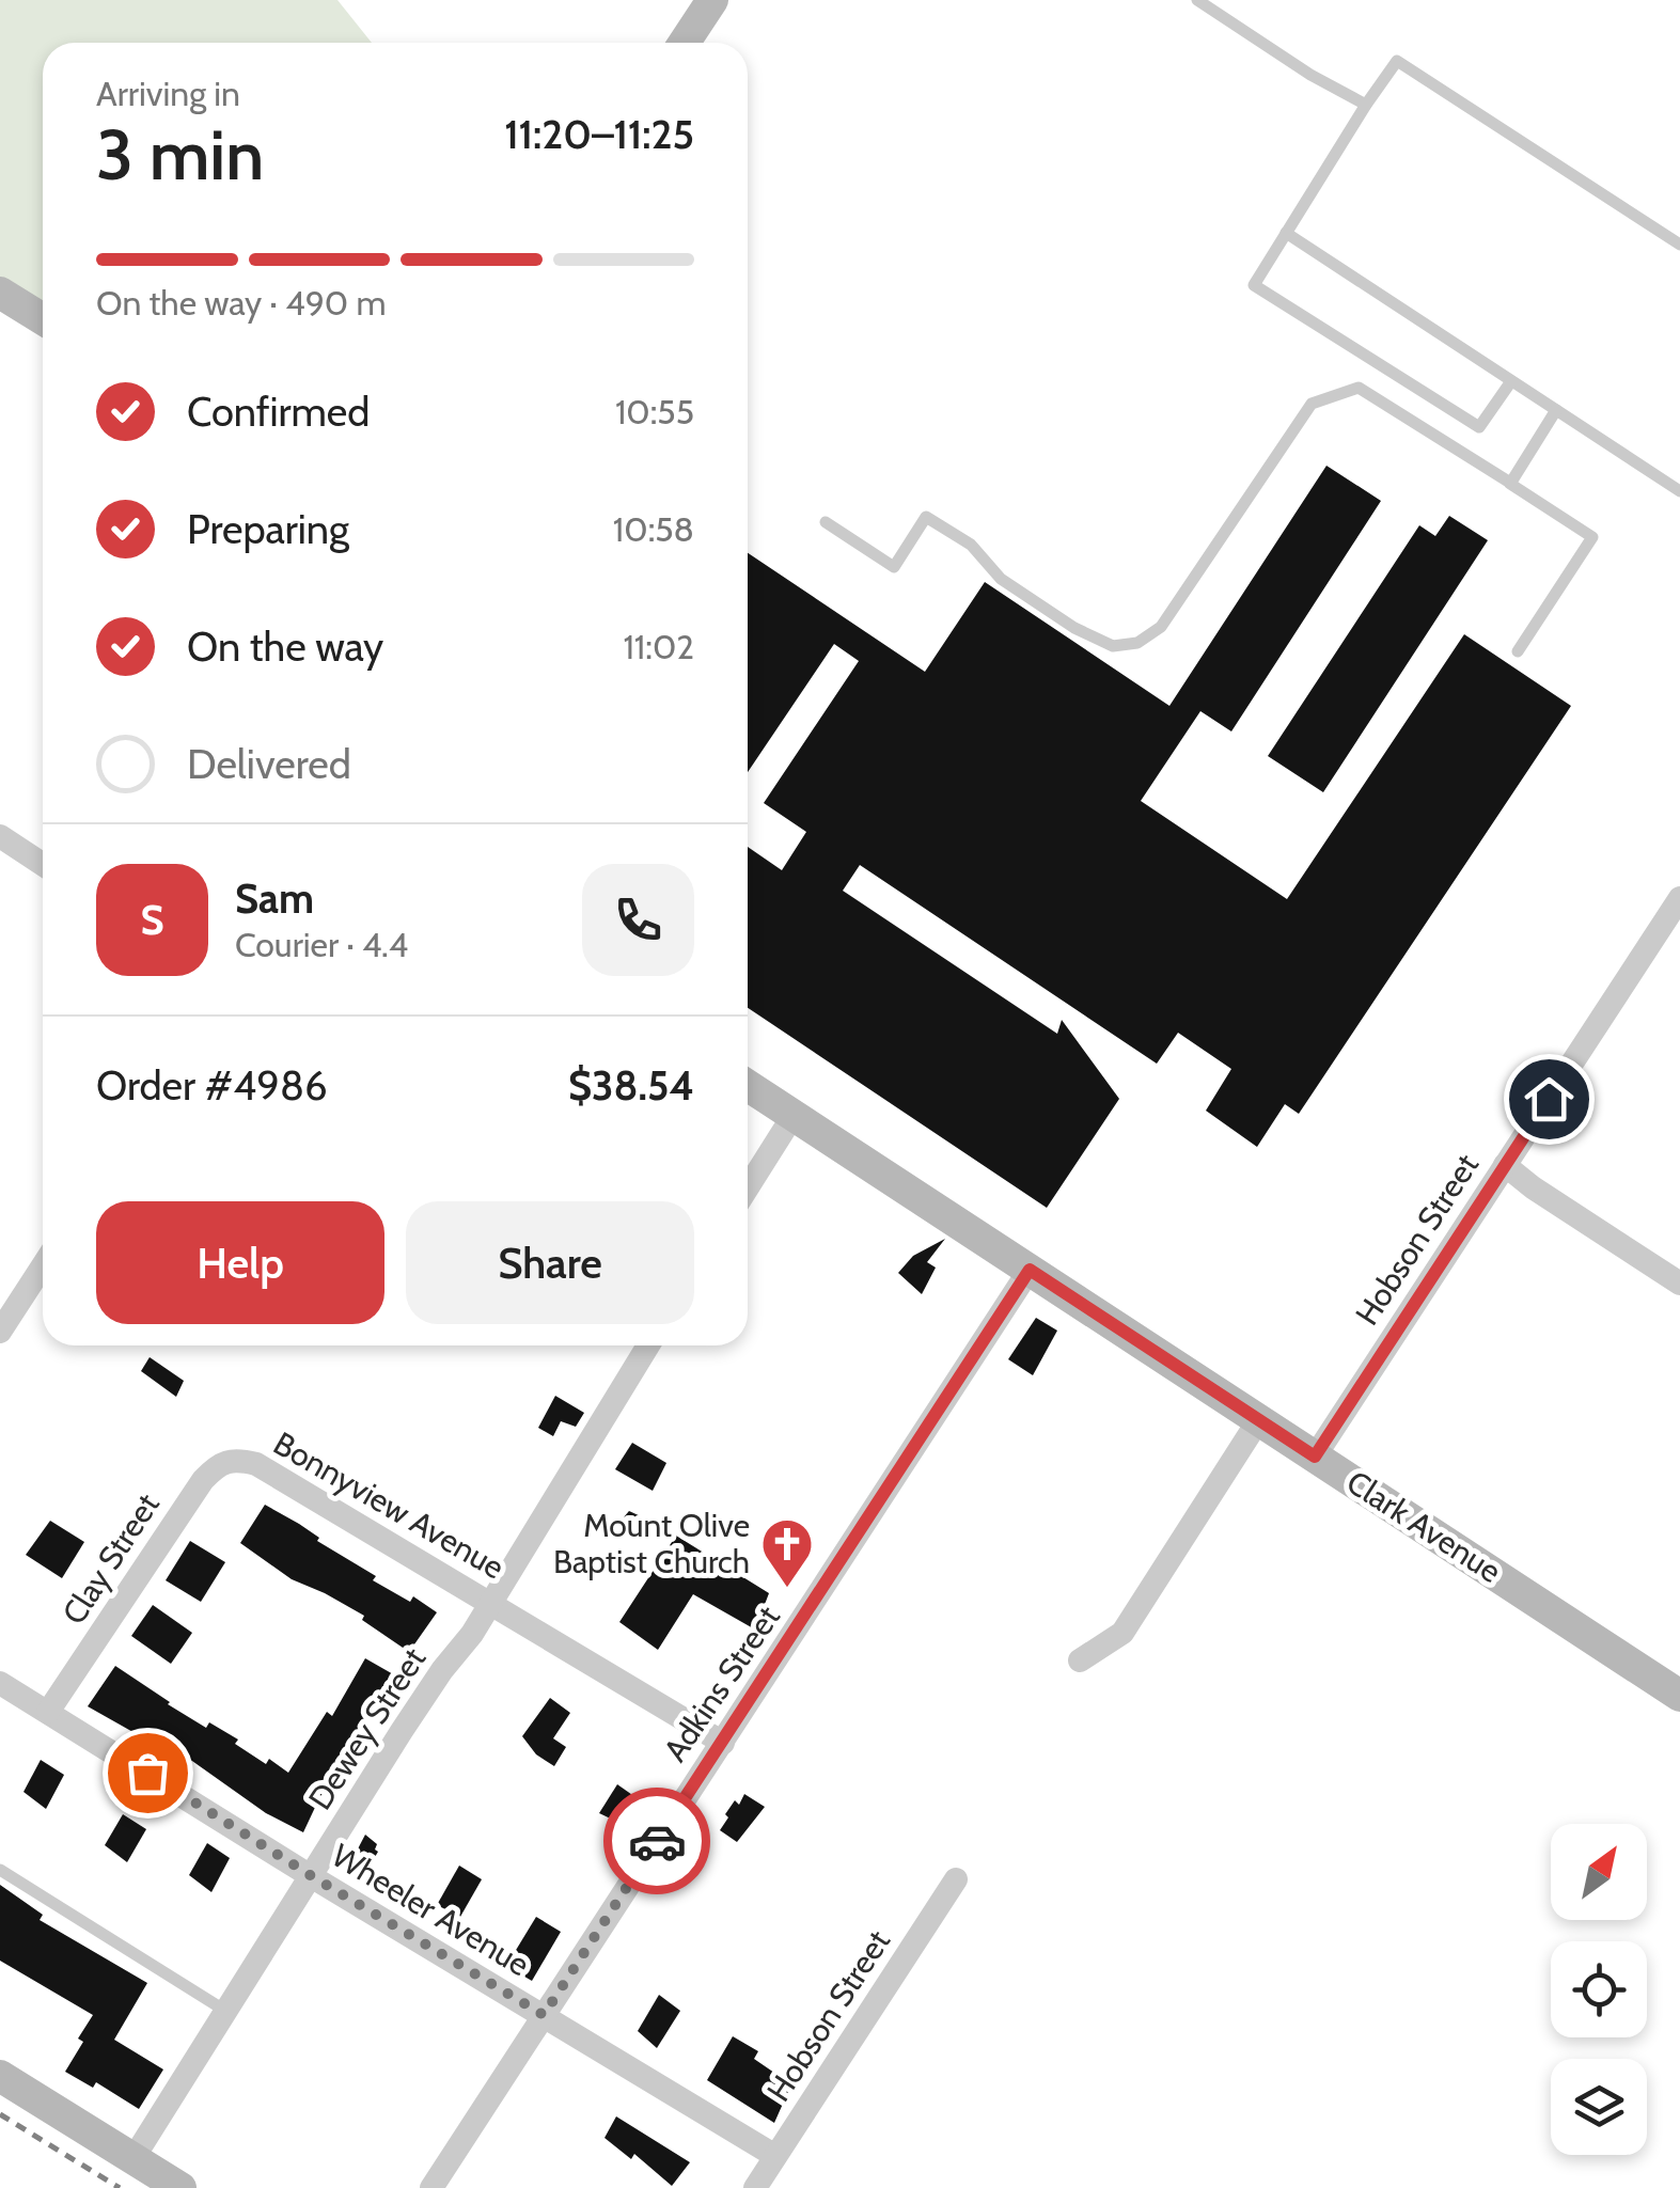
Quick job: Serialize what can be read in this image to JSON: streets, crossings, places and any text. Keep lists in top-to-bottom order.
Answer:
{
  "streets": {
    "street": [
      "Hobson Street",
      "Bonnyview Avenue",
      "Clark Avenue",
      "Clay Street",
      "Adkins Street",
      "Dewey Street",
      "Wheeler Avenue"
    ]
  },
  "crossings": [
    ["Hobson Street", "Clark Avenue"],
    ["Hobson Street", "Wheeler Avenue"],
    ["Bonnyview Avenue", "Clay Street"],
    ["Bonnyview Avenue", "Adkins Street"],
    ["Bonnyview Avenue", "Dewey Street"],
    ["Clark Avenue", "Adkins Street"],
    ["Clay Street", "Wheeler Avenue"],
    ["Adkins Street", "Wheeler Avenue"],
    ["Dewey Street", "Wheeler Avenue"]
  ],
  "places": {
    "church": ["Mount Olive Baptist Church"]
  },
  "north": "top right",
  "page": {
    "heading": ["3 min", "Arriving in", "11:20–11:25"],
    "panel": [
      "Sam",
      "Courier · 4.4",
      "Order #4986",
      "$38.54"
    ],
    "bar": "On the way · 490 m",
    "list": [
      ["Confirmed", "10:55"],
      ["Preparing", "10:58"],
      ["On the way", "11:02"],
      "Delivered"
    ],
    "round": "S",
    "buttons": ["Help", "Share"]
  }
}
